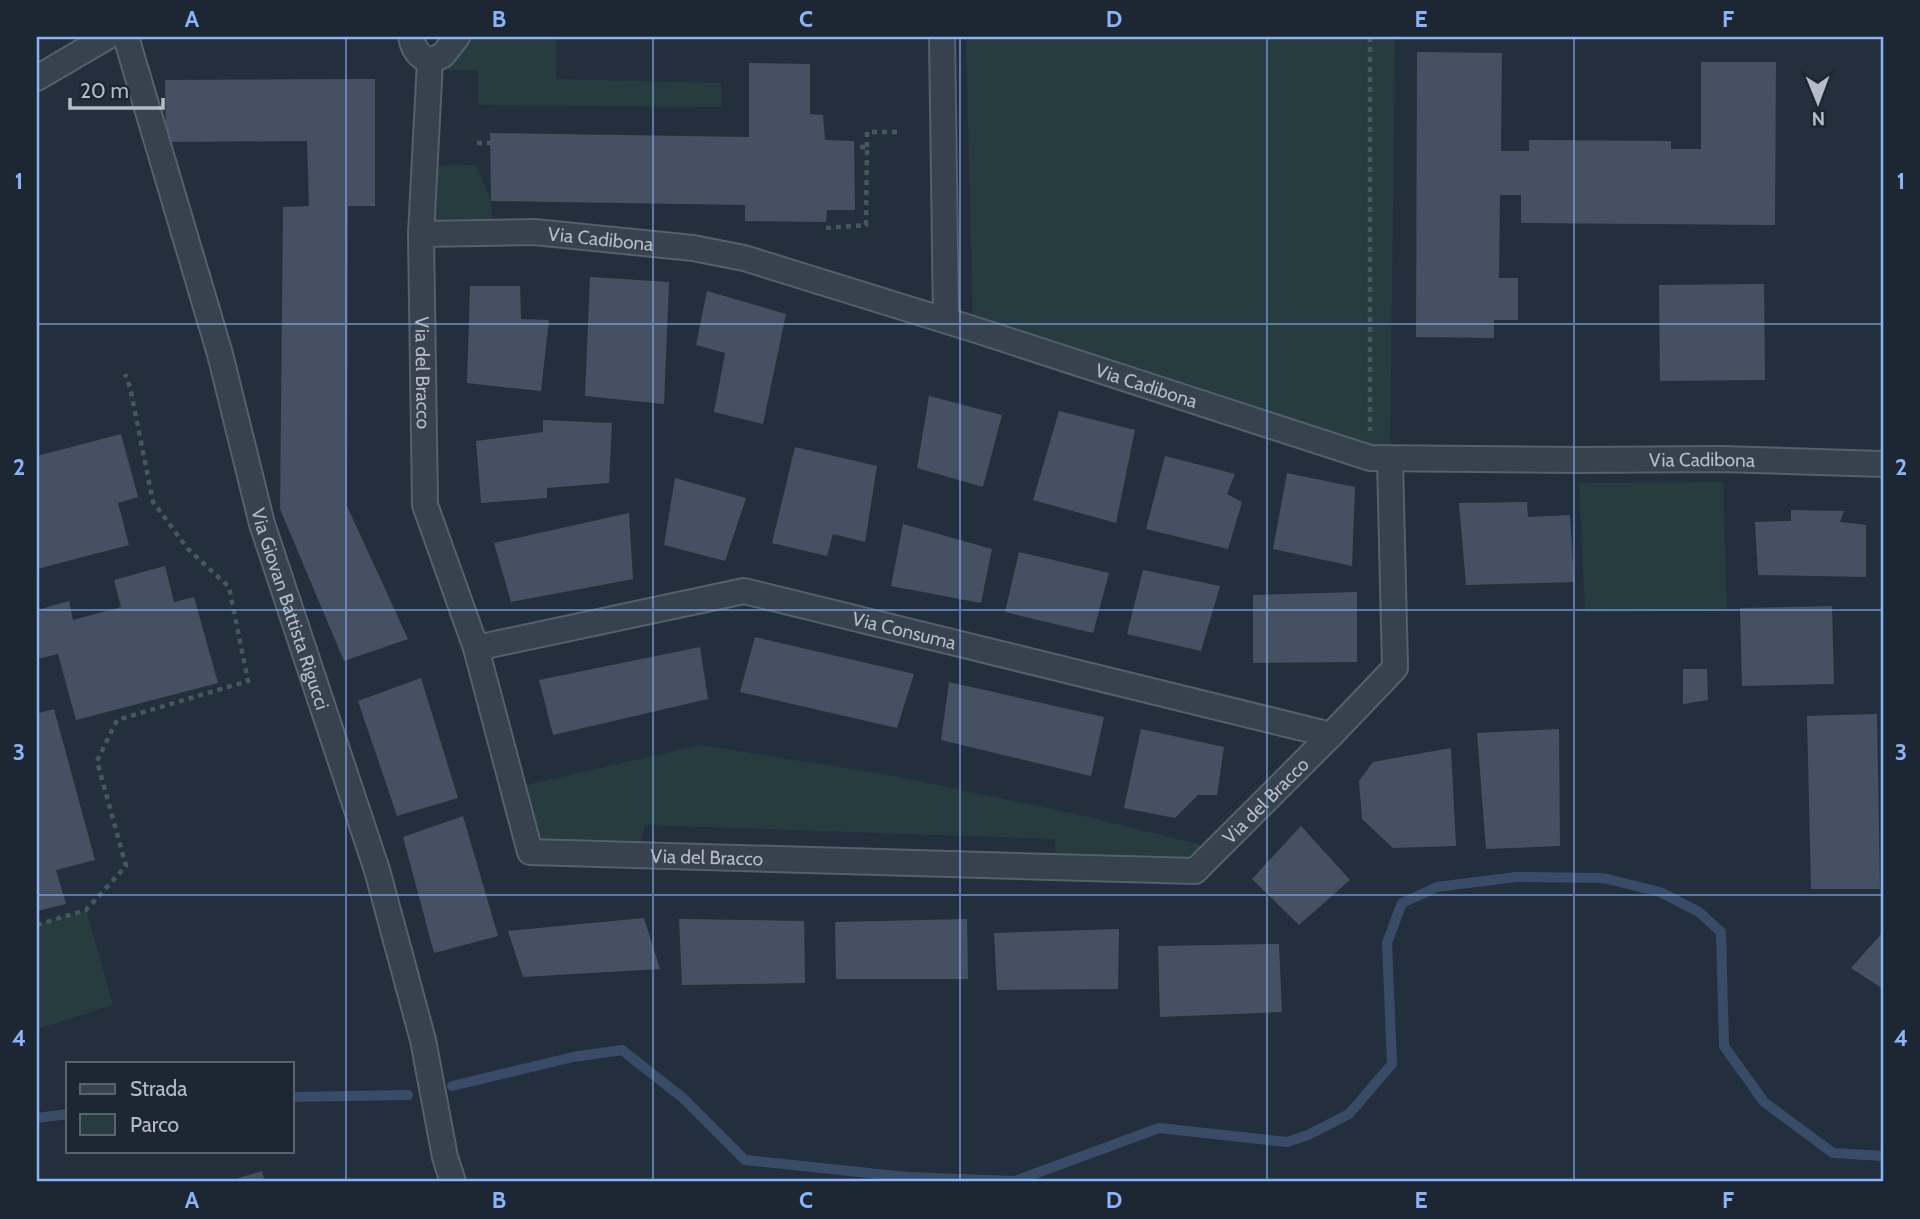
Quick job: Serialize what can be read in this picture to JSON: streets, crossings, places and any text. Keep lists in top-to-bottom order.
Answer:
{
  "streets": {
    "street": [
      "Via Cadibona",
      "Via del Bracco",
      "Via Giovan Battista Rigucci",
      "Via Consuma"
    ]
  },
  "crossings": [
    ["Via Cadibona", "Via del Bracco"],
    ["Via del Bracco", "Via Consuma"]
  ],
  "legend": ["Strada", "Parco"],
  "scale_bar": "20 m",
  "north": "bottom",
  "grid": {
    "columns": [
      "A",
      "B",
      "C",
      "D",
      "E",
      "F"
    ],
    "rows": [
      "1",
      "2",
      "3",
      "4"
    ]
  }
}
